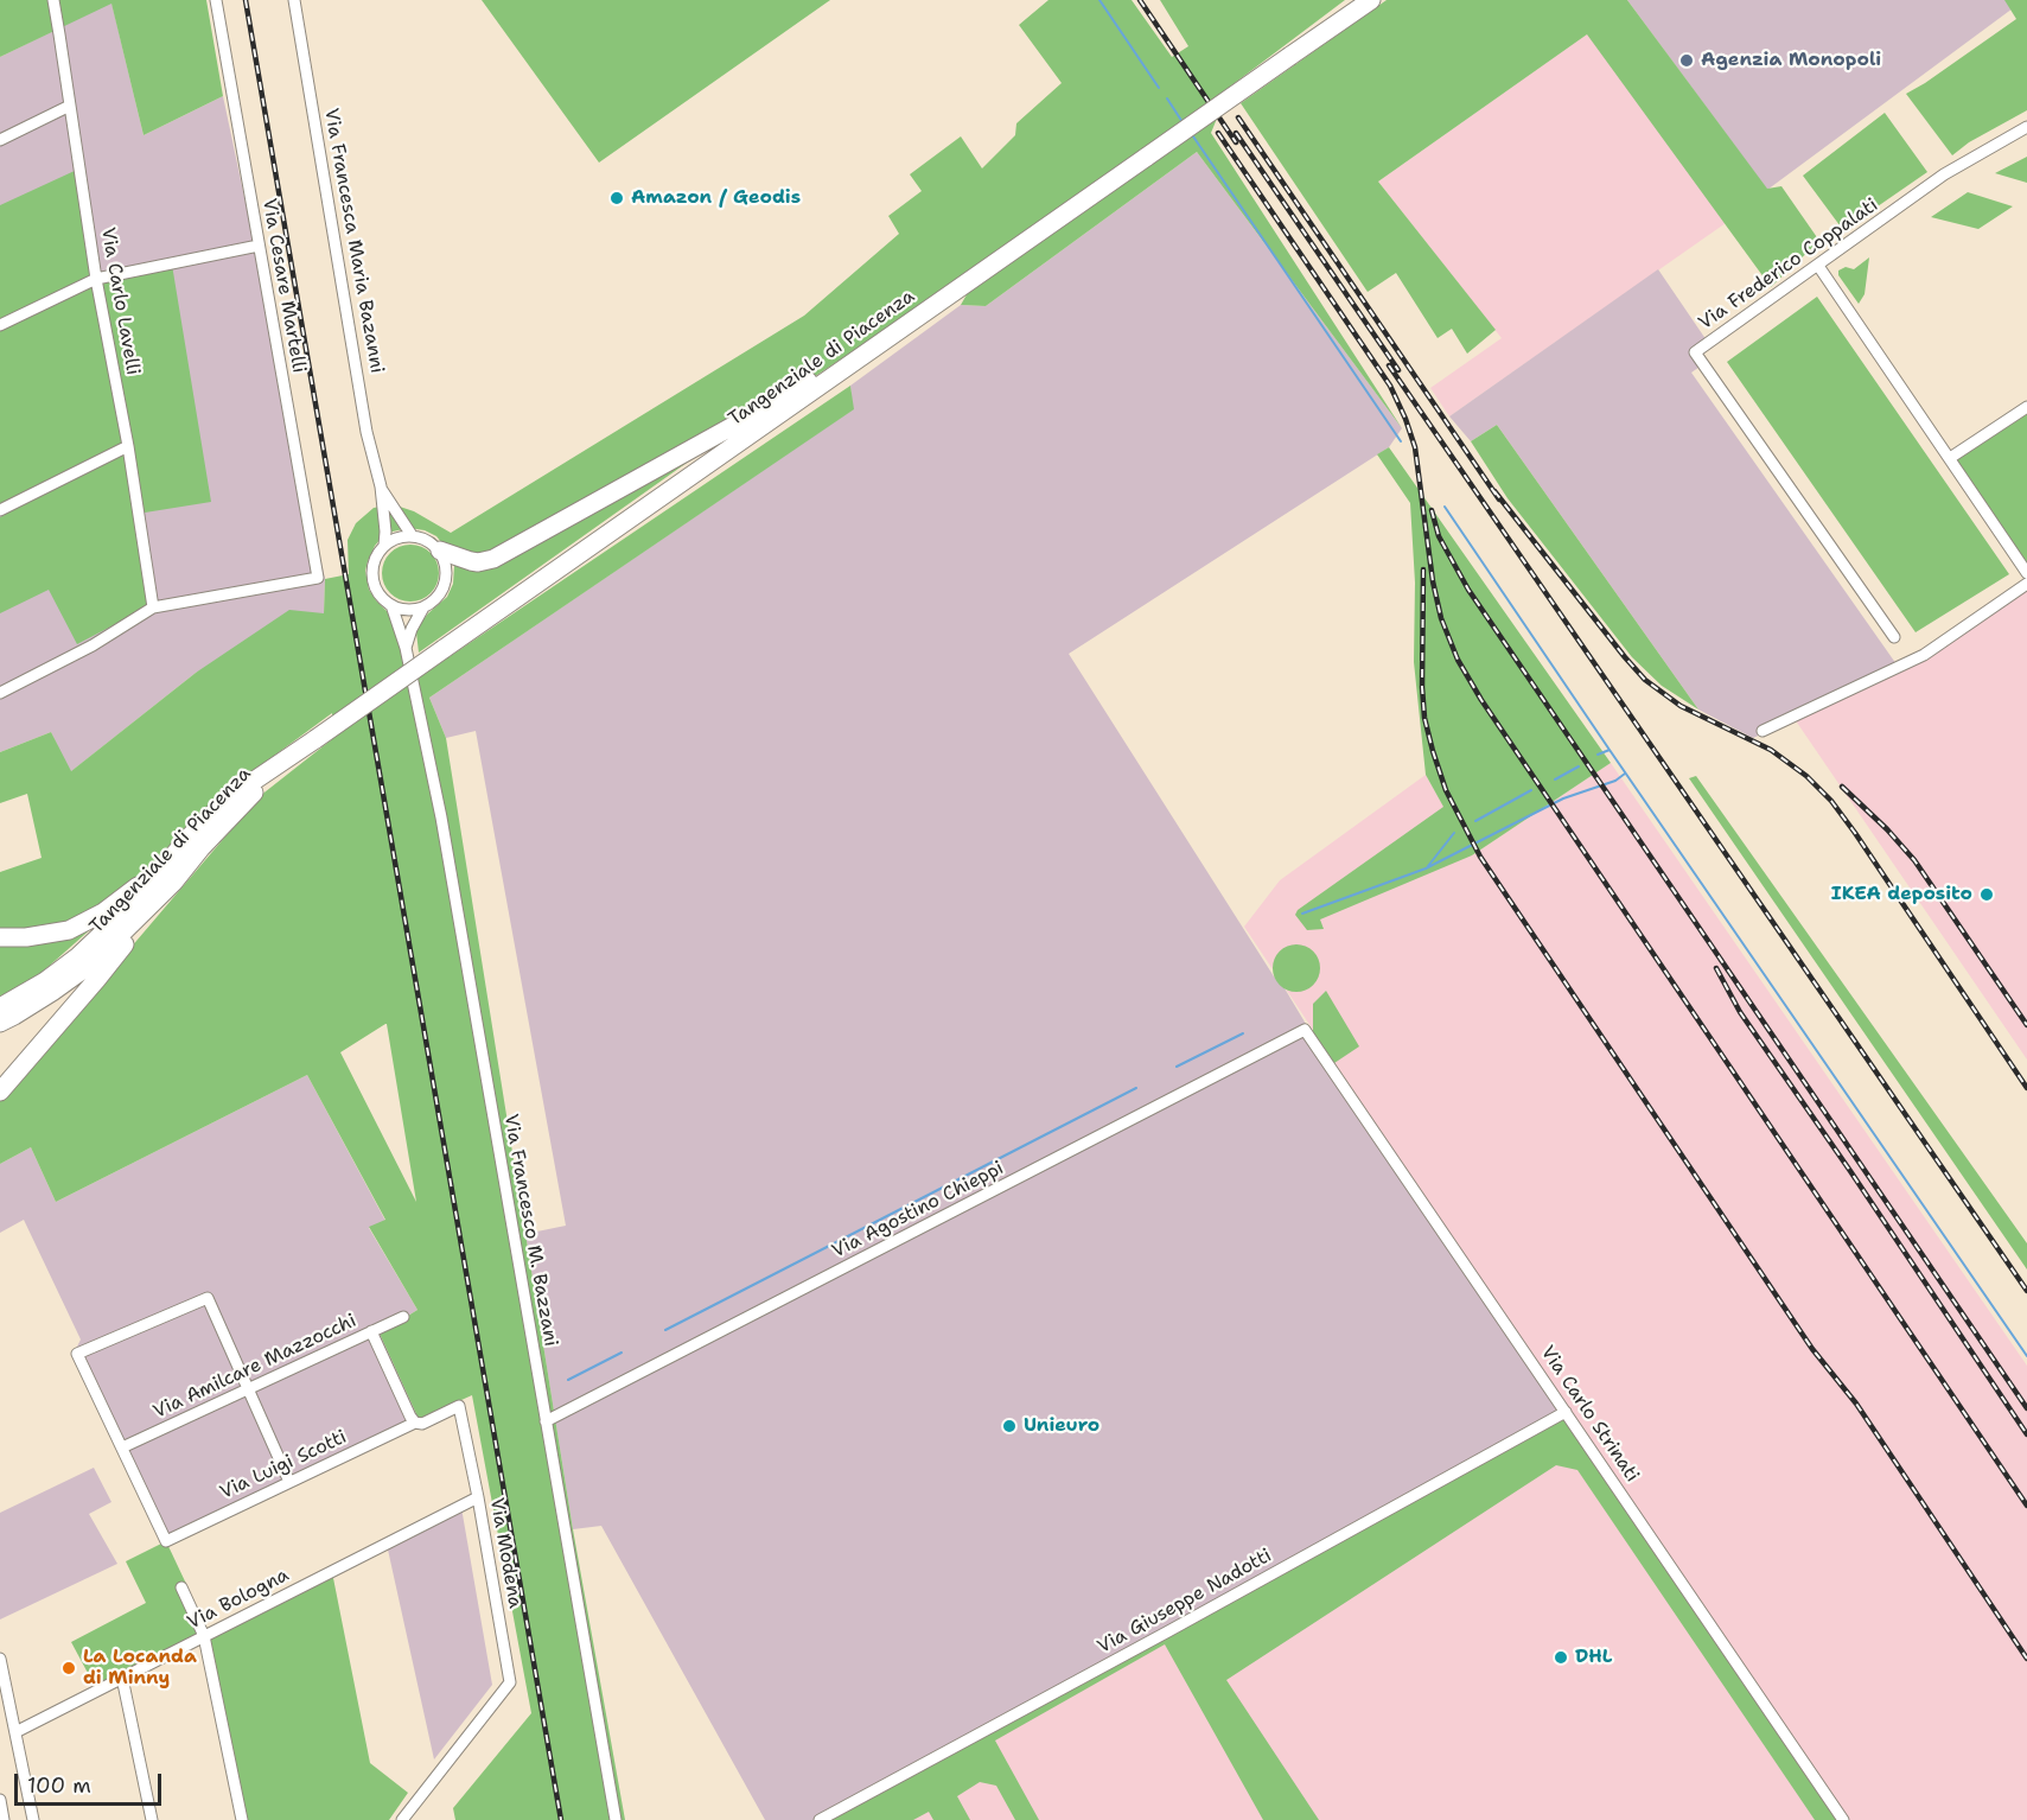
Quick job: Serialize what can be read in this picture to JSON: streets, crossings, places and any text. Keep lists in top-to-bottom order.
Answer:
{
  "streets": {
    "highway": ["Tangenziale di Piacenza"],
    "street": [
      "Via Francesca Maria Bazanni",
      "Via Frederico Coppalati",
      "Via Cesare Martelli",
      "Via Carlo Lavelli",
      "Via Agostino Chieppi",
      "Via Francesco M. Bazzani",
      "Via Amilcare Mazzocchi",
      "Via Carlo Strinati",
      "Via Luigi Scotti",
      "Via Modena",
      "Via Bologna",
      "Via Giuseppe Nadotti"
    ]
  },
  "crossings": [
    ["Via Cesare Martelli", "Via Carlo Lavelli"],
    ["Via Agostino Chieppi", "Via Francesco M. Bazzani"],
    ["Via Agostino Chieppi", "Via Carlo Strinati"],
    ["Via Amilcare Mazzocchi", "Via Luigi Scotti"],
    ["Via Carlo Strinati", "Via Giuseppe Nadotti"],
    ["Via Luigi Scotti", "Via Modena"],
    ["Via Modena", "Via Bologna"]
  ],
  "places": [
    "Agenzia Monopoli",
    "Amazon / Geodis",
    "IKEA deposito",
    "Unieuro",
    "DHL",
    "La Locanda di Minny"
  ],
  "scale_bar": "100 m"
}
